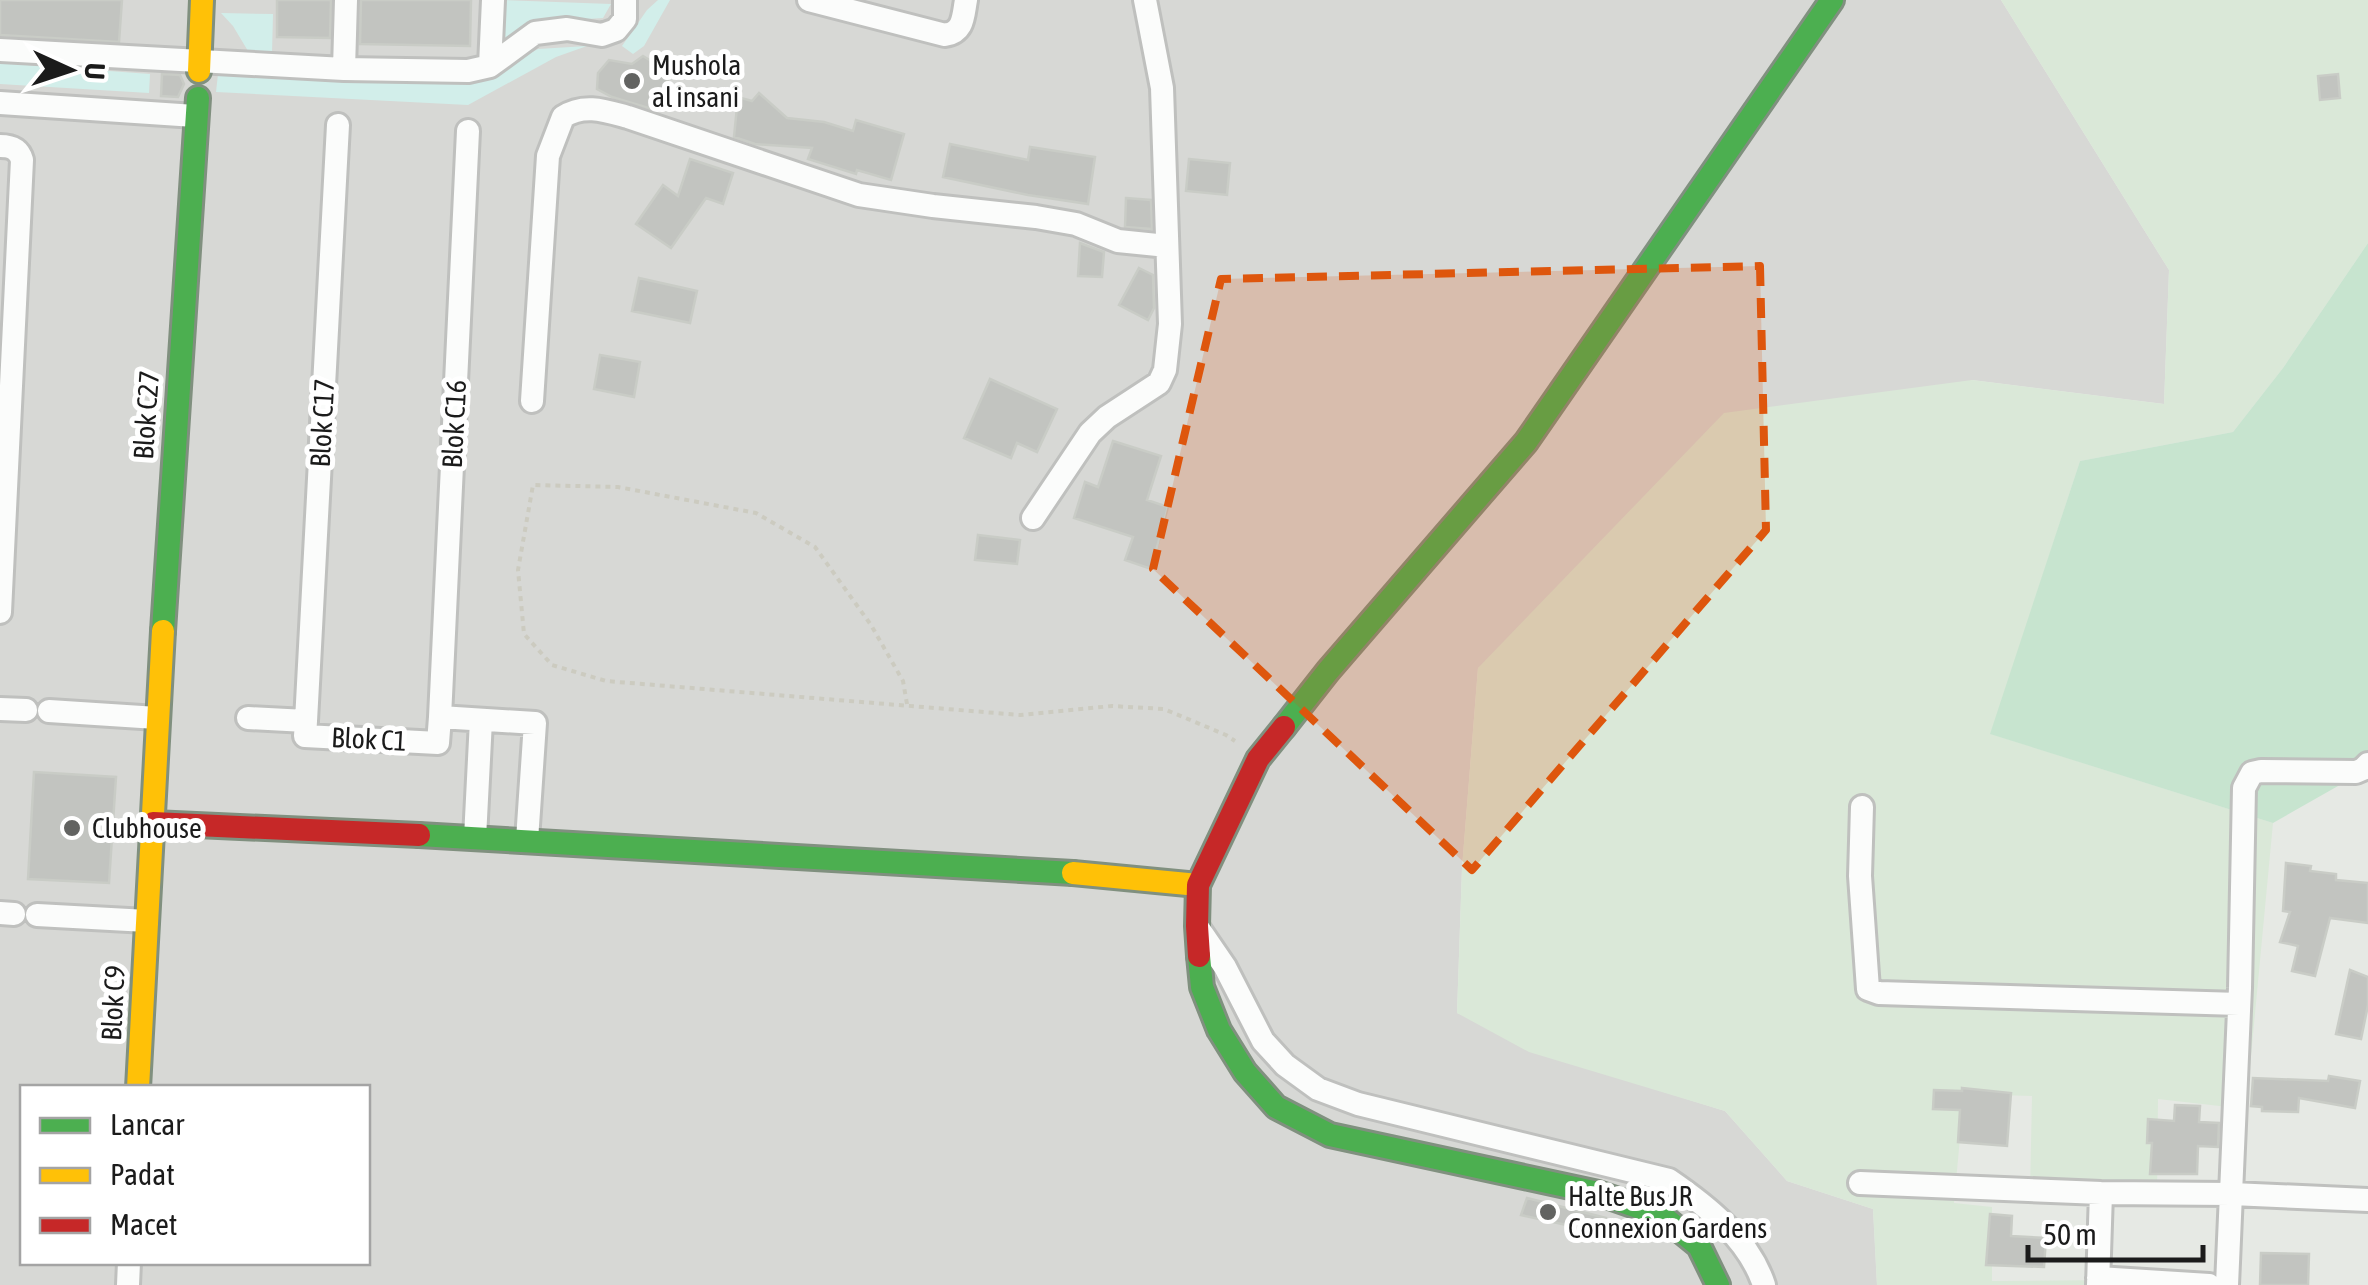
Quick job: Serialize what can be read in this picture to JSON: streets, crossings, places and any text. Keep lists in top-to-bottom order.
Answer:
{
  "streets": {
    "street": [
      "Blok C27",
      "Blok C17",
      "Blok C16",
      "Blok C1",
      "Blok C9"
    ]
  },
  "crossings": [
    ["Blok C27", "Blok C9"],
    ["Blok C17", "Blok C1"],
    ["Blok C16", "Blok C1"]
  ],
  "places": ["Mushola al insani", "Clubhouse", "Halte Bus JR Connexion Gardens"],
  "legend": ["Lancar", "Padat", "Macet"],
  "scale_bar": "50 m",
  "north": "right"
}
